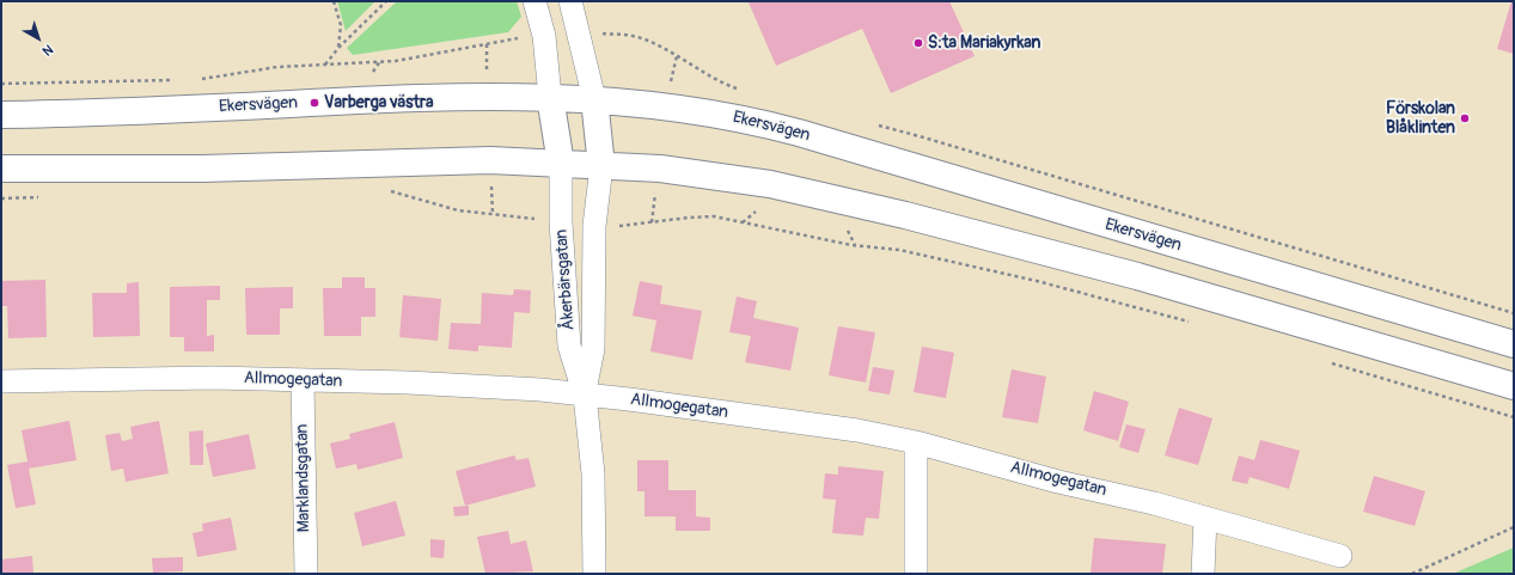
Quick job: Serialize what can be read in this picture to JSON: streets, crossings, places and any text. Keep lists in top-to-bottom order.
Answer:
{
  "streets": {
    "main road": ["Ekersvägen"],
    "street": ["Åkerbärsgatan", "Allmogegatan", "Marklandsgatan"]
  },
  "crossings": [
    ["Åkerbärsgatan", "Allmogegatan"],
    ["Allmogegatan", "Marklandsgatan"]
  ],
  "places": ["S:ta Mariakyrkan", "Varberga västra", "Förskolan Blåklinten"],
  "north": "bottom right"
}
